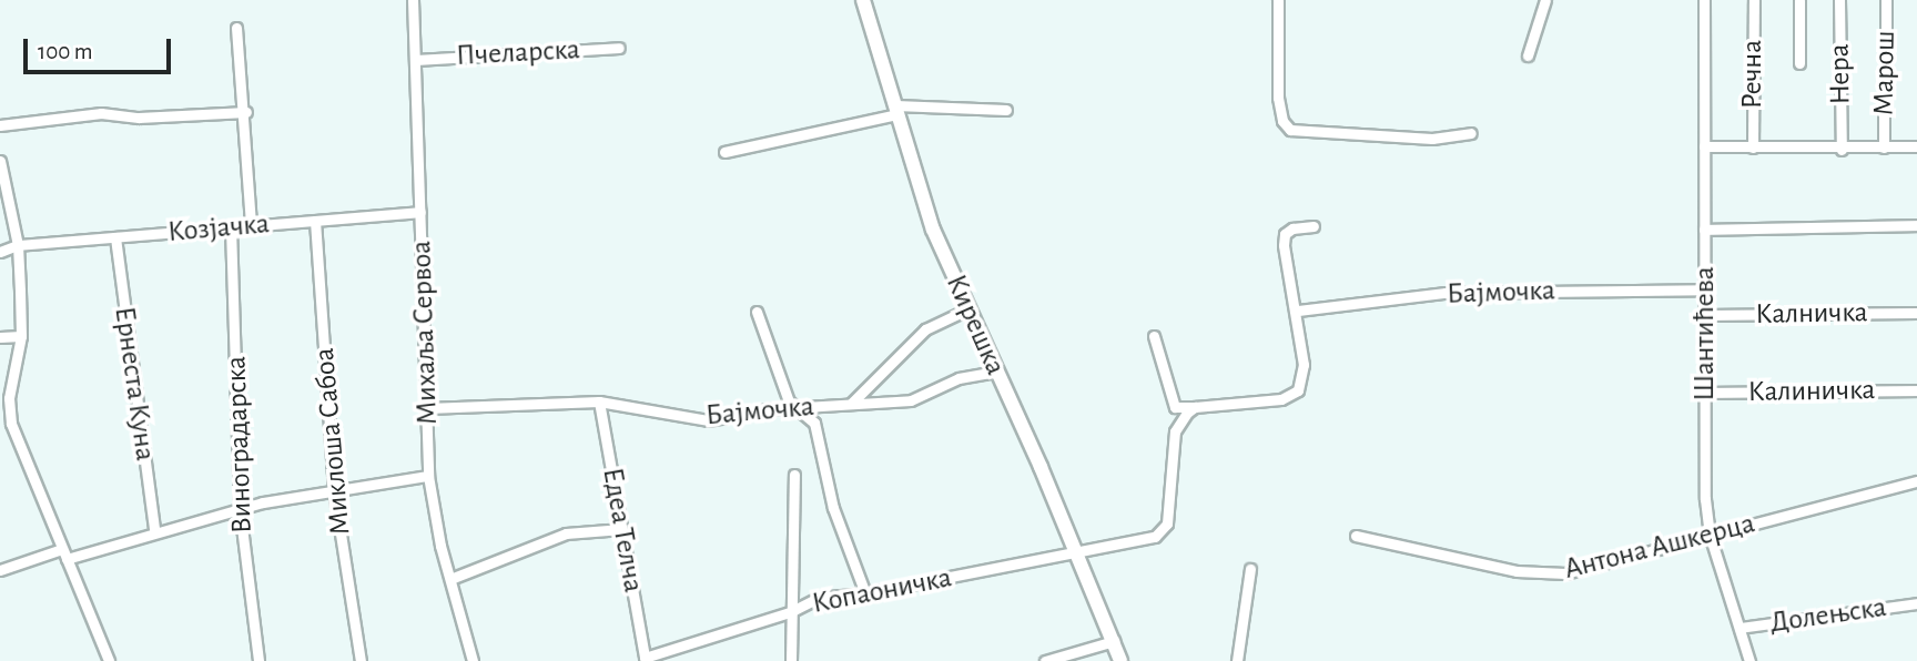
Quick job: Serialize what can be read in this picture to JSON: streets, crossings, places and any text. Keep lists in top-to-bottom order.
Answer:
{
  "streets": {
    "street": [
      "Пчеларска",
      "Марош",
      "Речна",
      "Нера",
      "Козјачка",
      "Бајмочка",
      "Калничка",
      "Кирешка",
      "Михаља Сервоа",
      "Шантићева",
      "Ернеста Куна",
      "Калиничка",
      "Миклоша Сабоа",
      "Виноградарска",
      "Едеа Телча",
      "Антона Ашкерца",
      "Копаоничка",
      "Долењска"
    ]
  },
  "crossings": [
    ["Пчеларска", "Михаља Сервоа"],
    ["Козјачка", "Михаља Сервоа"],
    ["Козјачка", "Ернеста Куна"],
    ["Козјачка", "Миклоша Сабоа"],
    ["Козјачка", "Виноградарска"],
    ["Бајмочка", "Кирешка"],
    ["Бајмочка", "Михаља Сервоа"],
    ["Бајмочка", "Шантићева"],
    ["Бајмочка", "Едеа Телча"],
    ["Калничка", "Шантићева"],
    ["Кирешка", "Копаоничка"],
    ["Шантићева", "Калиничка"],
    ["Шантићева", "Антона Ашкерца"],
    ["Шантићева", "Долењска"],
    ["Едеа Телча", "Копаоничка"]
  ],
  "scale_bar": "100 m"
}
